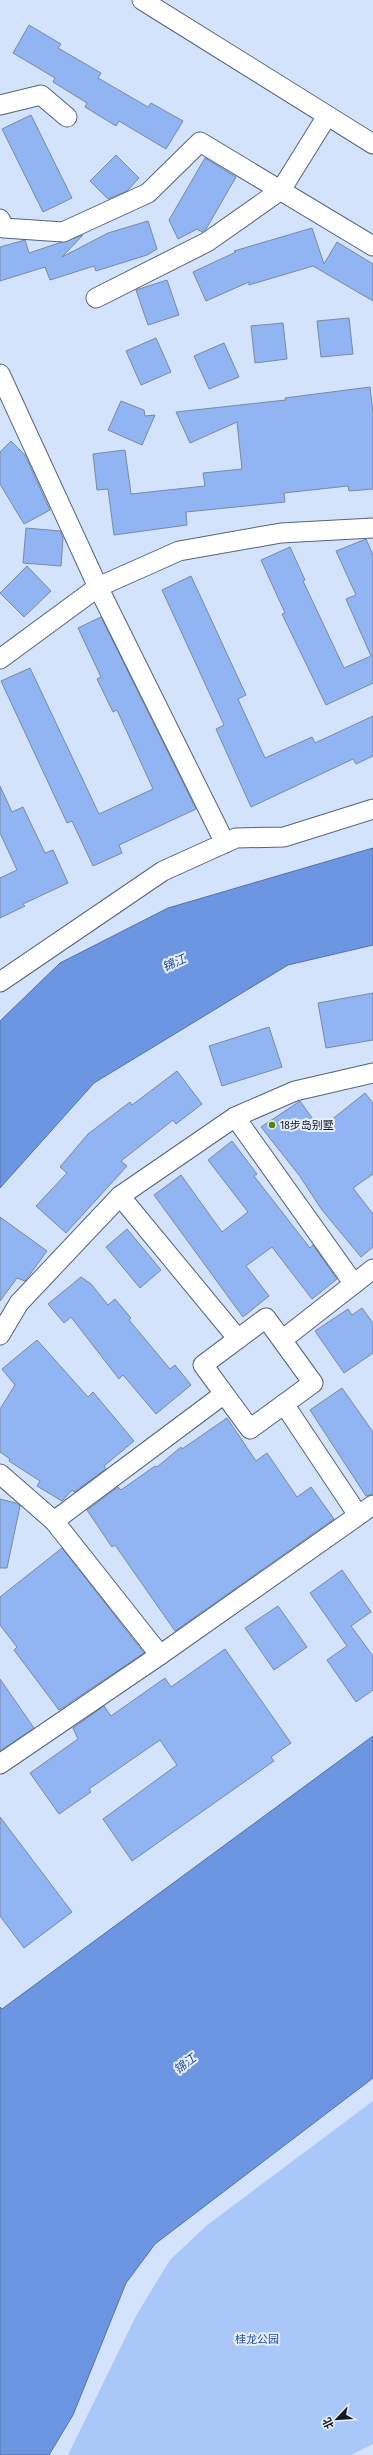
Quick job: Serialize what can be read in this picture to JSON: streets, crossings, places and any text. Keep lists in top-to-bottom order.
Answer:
{
  "water": ["锦江"],
  "parks": ["桂龙公园"],
  "places": ["18步岛别墅"],
  "north": "bottom left"
}
